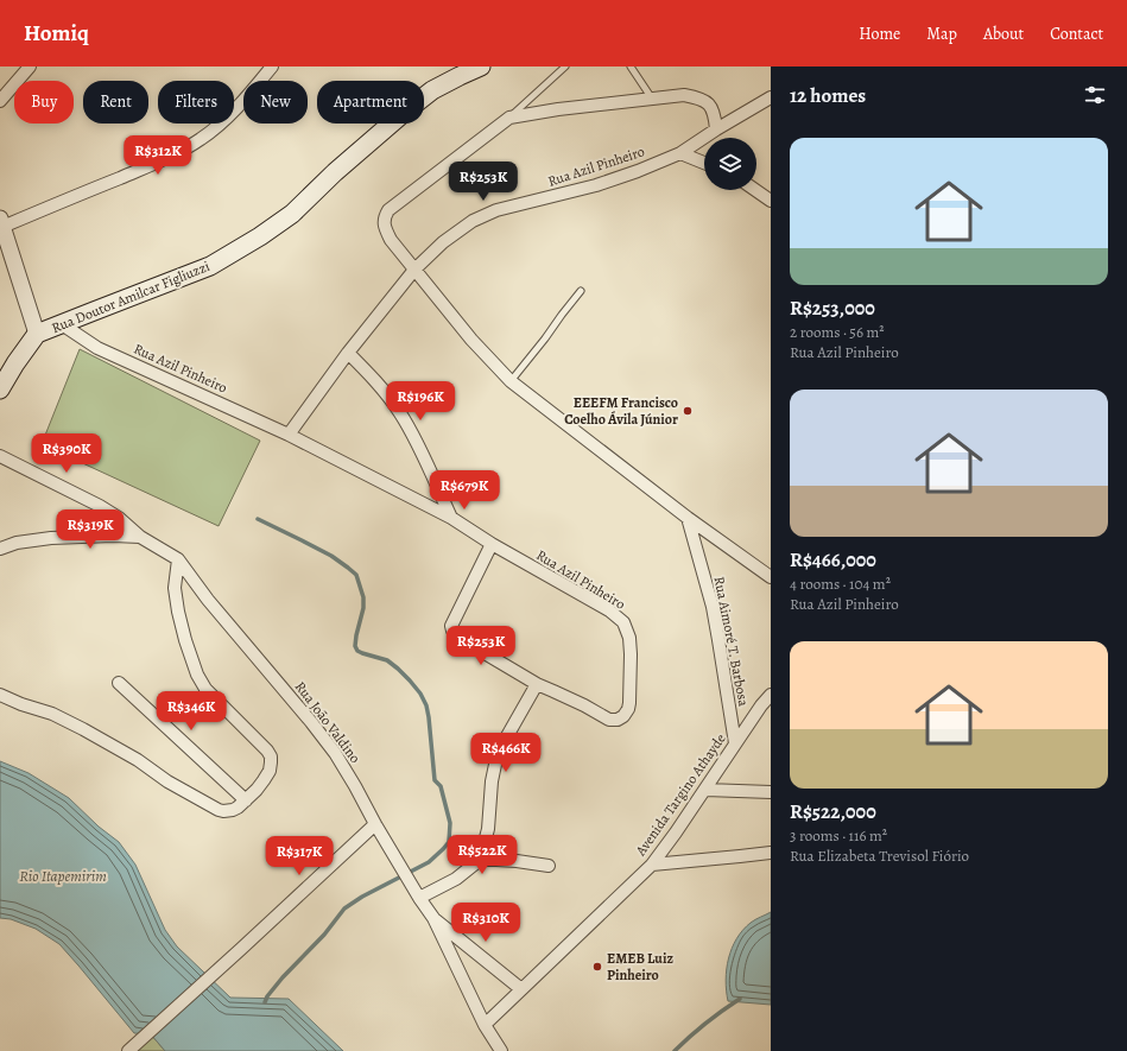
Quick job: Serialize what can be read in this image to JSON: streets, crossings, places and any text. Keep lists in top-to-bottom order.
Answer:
{
  "streets": {
    "main road": ["Rua Doutor Amilcar Figliuzzi"],
    "street": [
      "Rua Azil Pinheiro",
      "Rua Aimoré T. Barbosa",
      "Rua João Valdino",
      "Avenida Targino Athayde"
    ]
  },
  "crossings": [
    ["Rua Azil Pinheiro", "Rua Doutor Amilcar Figliuzzi"],
    ["Rua Aimoré T. Barbosa", "Avenida Targino Athayde"],
    ["Rua João Valdino", "Avenida Targino Athayde"]
  ],
  "water": ["Rio Itapemirim"],
  "places": ["EEEFM Francisco Coelho Ávila Júnior", "EMEB Luiz Pinheiro"],
  "page": {
    "header": "Homiq",
    "nav": [
      "Home",
      "Map",
      "About",
      "Contact"
    ],
    "heading": "12 homes",
    "chip": [
      "Buy",
      "Rent",
      "Filters",
      "New",
      "Apartment"
    ],
    "list": [
      {
        "name": "R$253,000",
        "note": "2 rooms · 56 m² · Rua Azil Pinheiro"
      },
      {
        "name": "R$466,000",
        "note": "4 rooms · 104 m² · Rua Azil Pinheiro"
      },
      {
        "name": "R$522,000",
        "note": "3 rooms · 116 m² · Rua Elizabeta Trevisol Fiório"
      }
    ],
    "price": [
      "R$312K",
      "R$253K",
      "R$196K",
      "R$390K",
      "R$679K",
      "R$319K",
      "R$253K",
      "R$346K",
      "R$466K",
      "R$522K",
      "R$317K",
      "R$310K"
    ]
  }
}
